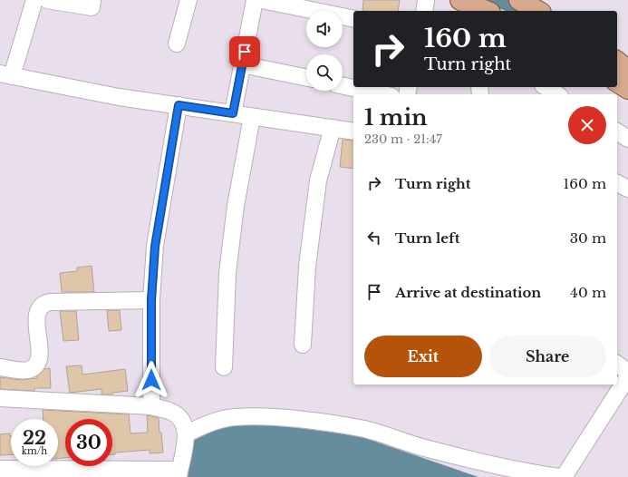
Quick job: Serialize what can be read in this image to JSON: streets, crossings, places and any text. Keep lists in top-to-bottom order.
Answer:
{
  "page": {
    "turn": ["160 m", "Turn right"],
    "heading": ["1 min", "230 m · 21:47"],
    "list": [
      {
        "name": "Turn right",
        "value": "160 m"
      },
      {
        "name": "Turn left",
        "value": "30 m"
      },
      {
        "name": "Arrive at destination",
        "value": "40 m"
      }
    ],
    "buttons": ["Exit", "Share"],
    "speed": "22 km/h",
    "limit": "30"
  }
}
